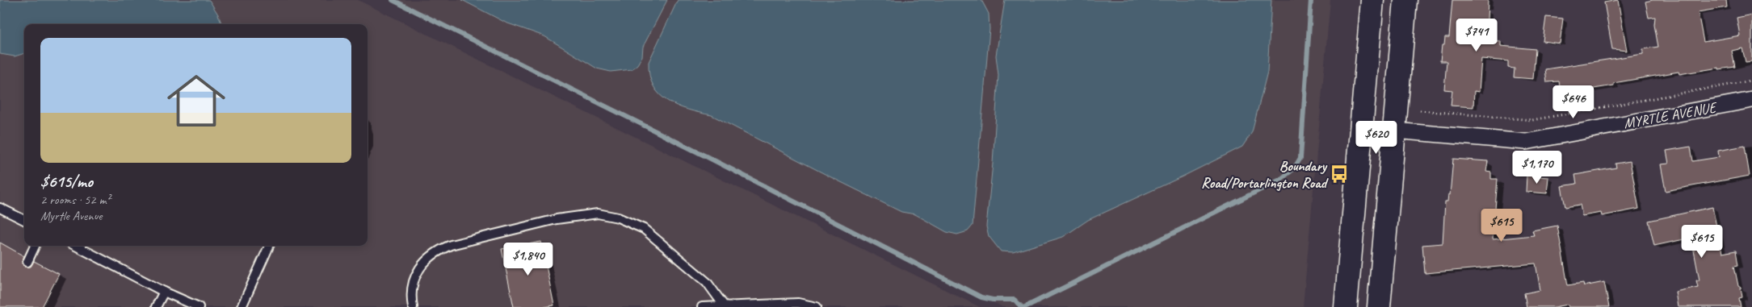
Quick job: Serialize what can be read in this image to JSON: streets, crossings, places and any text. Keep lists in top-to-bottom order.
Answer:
{
  "streets": {
    "street": ["MYRTLE AVENUE"]
  },
  "places": {
    "bus stop": ["Boundary Road/Portarlington Road"]
  },
  "page": {
    "price": [
      "$741",
      "$646",
      "$620",
      "$1,170",
      "$615",
      "$615",
      "$1,840"
    ],
    "list": [
      {
        "name": "$615/mo",
        "note": "2 rooms · 52 m² · Myrtle Avenue"
      }
    ]
  }
}
